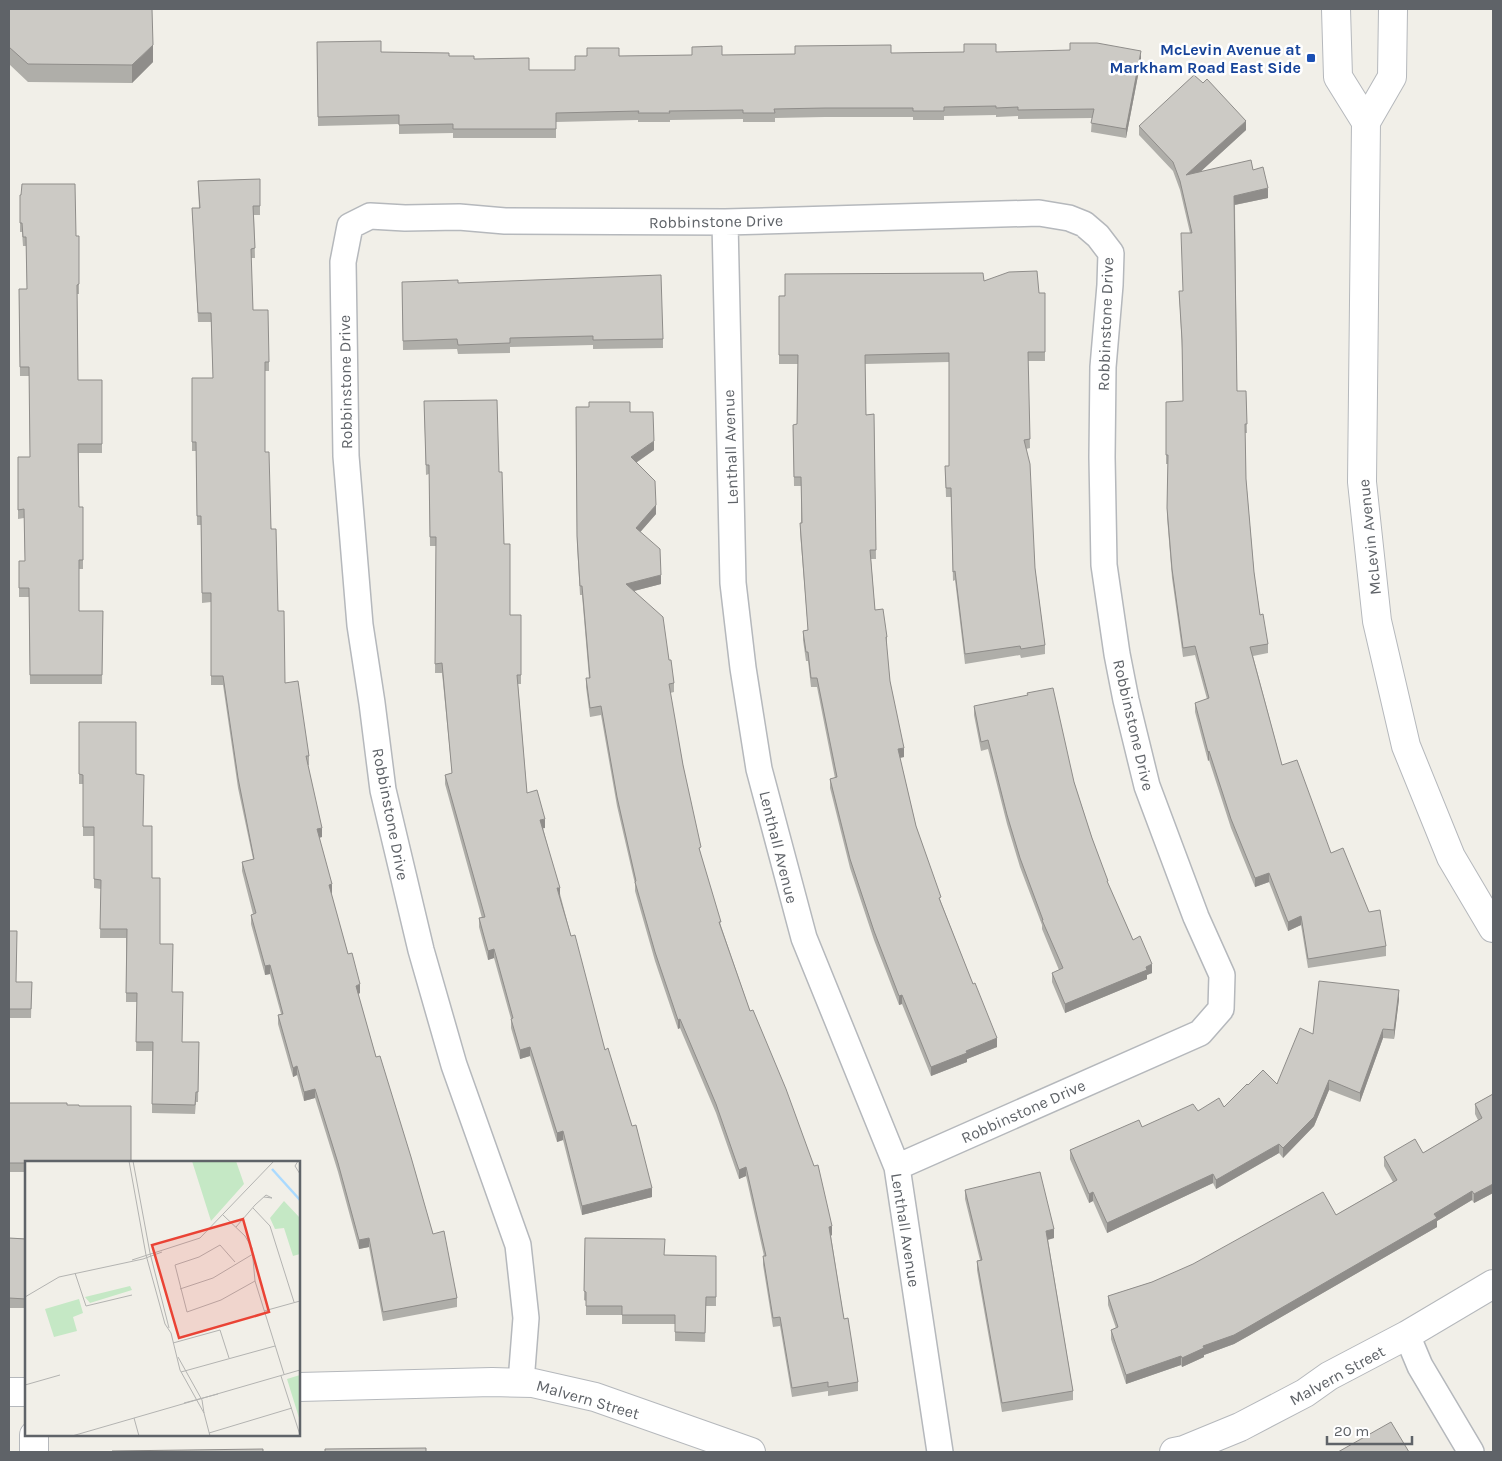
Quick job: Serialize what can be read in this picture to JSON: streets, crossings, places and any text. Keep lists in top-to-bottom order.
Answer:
{
  "streets": {
    "street": [
      "Robbinstone Drive",
      "Lenthall Avenue",
      "McLevin Avenue",
      "Malvern Street"
    ]
  },
  "crossings": [
    ["Robbinstone Drive", "Lenthall Avenue"],
    ["Robbinstone Drive", "Malvern Street"]
  ],
  "places": {
    "transit": ["McLevin Avenue at Markham Road East Side"]
  },
  "scale_bar": "20 m"
}
